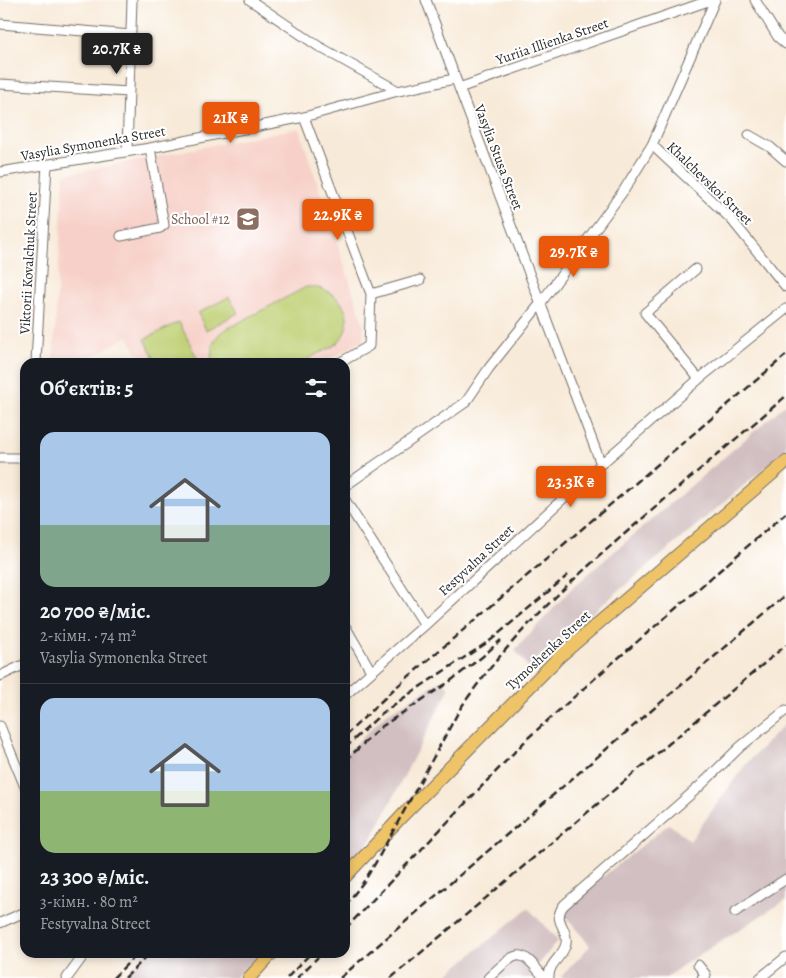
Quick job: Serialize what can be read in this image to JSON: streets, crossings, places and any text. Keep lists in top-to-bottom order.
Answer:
{
  "streets": {
    "highway": ["Tymoshenka Street"],
    "street": [
      "Yuriia Illienka Street",
      "Vasylia Symonenka Street",
      "Vasylia Stusa Street",
      "Khalchevskoi Street",
      "Viktorii Kovalchuk Street",
      "Festyvalna Street"
    ]
  },
  "crossings": [
    ["Yuriia Illienka Street", "Vasylia Stusa Street"],
    ["Vasylia Symonenka Street", "Vasylia Stusa Street"],
    ["Vasylia Symonenka Street", "Viktorii Kovalchuk Street"],
    ["Vasylia Stusa Street", "Festyvalna Street"]
  ],
  "places": {
    "school or university": ["School #12"]
  },
  "page": {
    "price": [
      "20.7K ₴",
      "21K ₴",
      "22.9K ₴",
      "29.7K ₴",
      "23.3K ₴"
    ],
    "heading": "Об’єктів: 5",
    "list": [
      {
        "name": "20 700 ₴/міс.",
        "note": "2-кімн. · 74 m² · Vasylia Symonenka Street"
      },
      {
        "name": "23 300 ₴/міс.",
        "note": "3-кімн. · 80 m² · Festyvalna Street"
      }
    ]
  }
}
